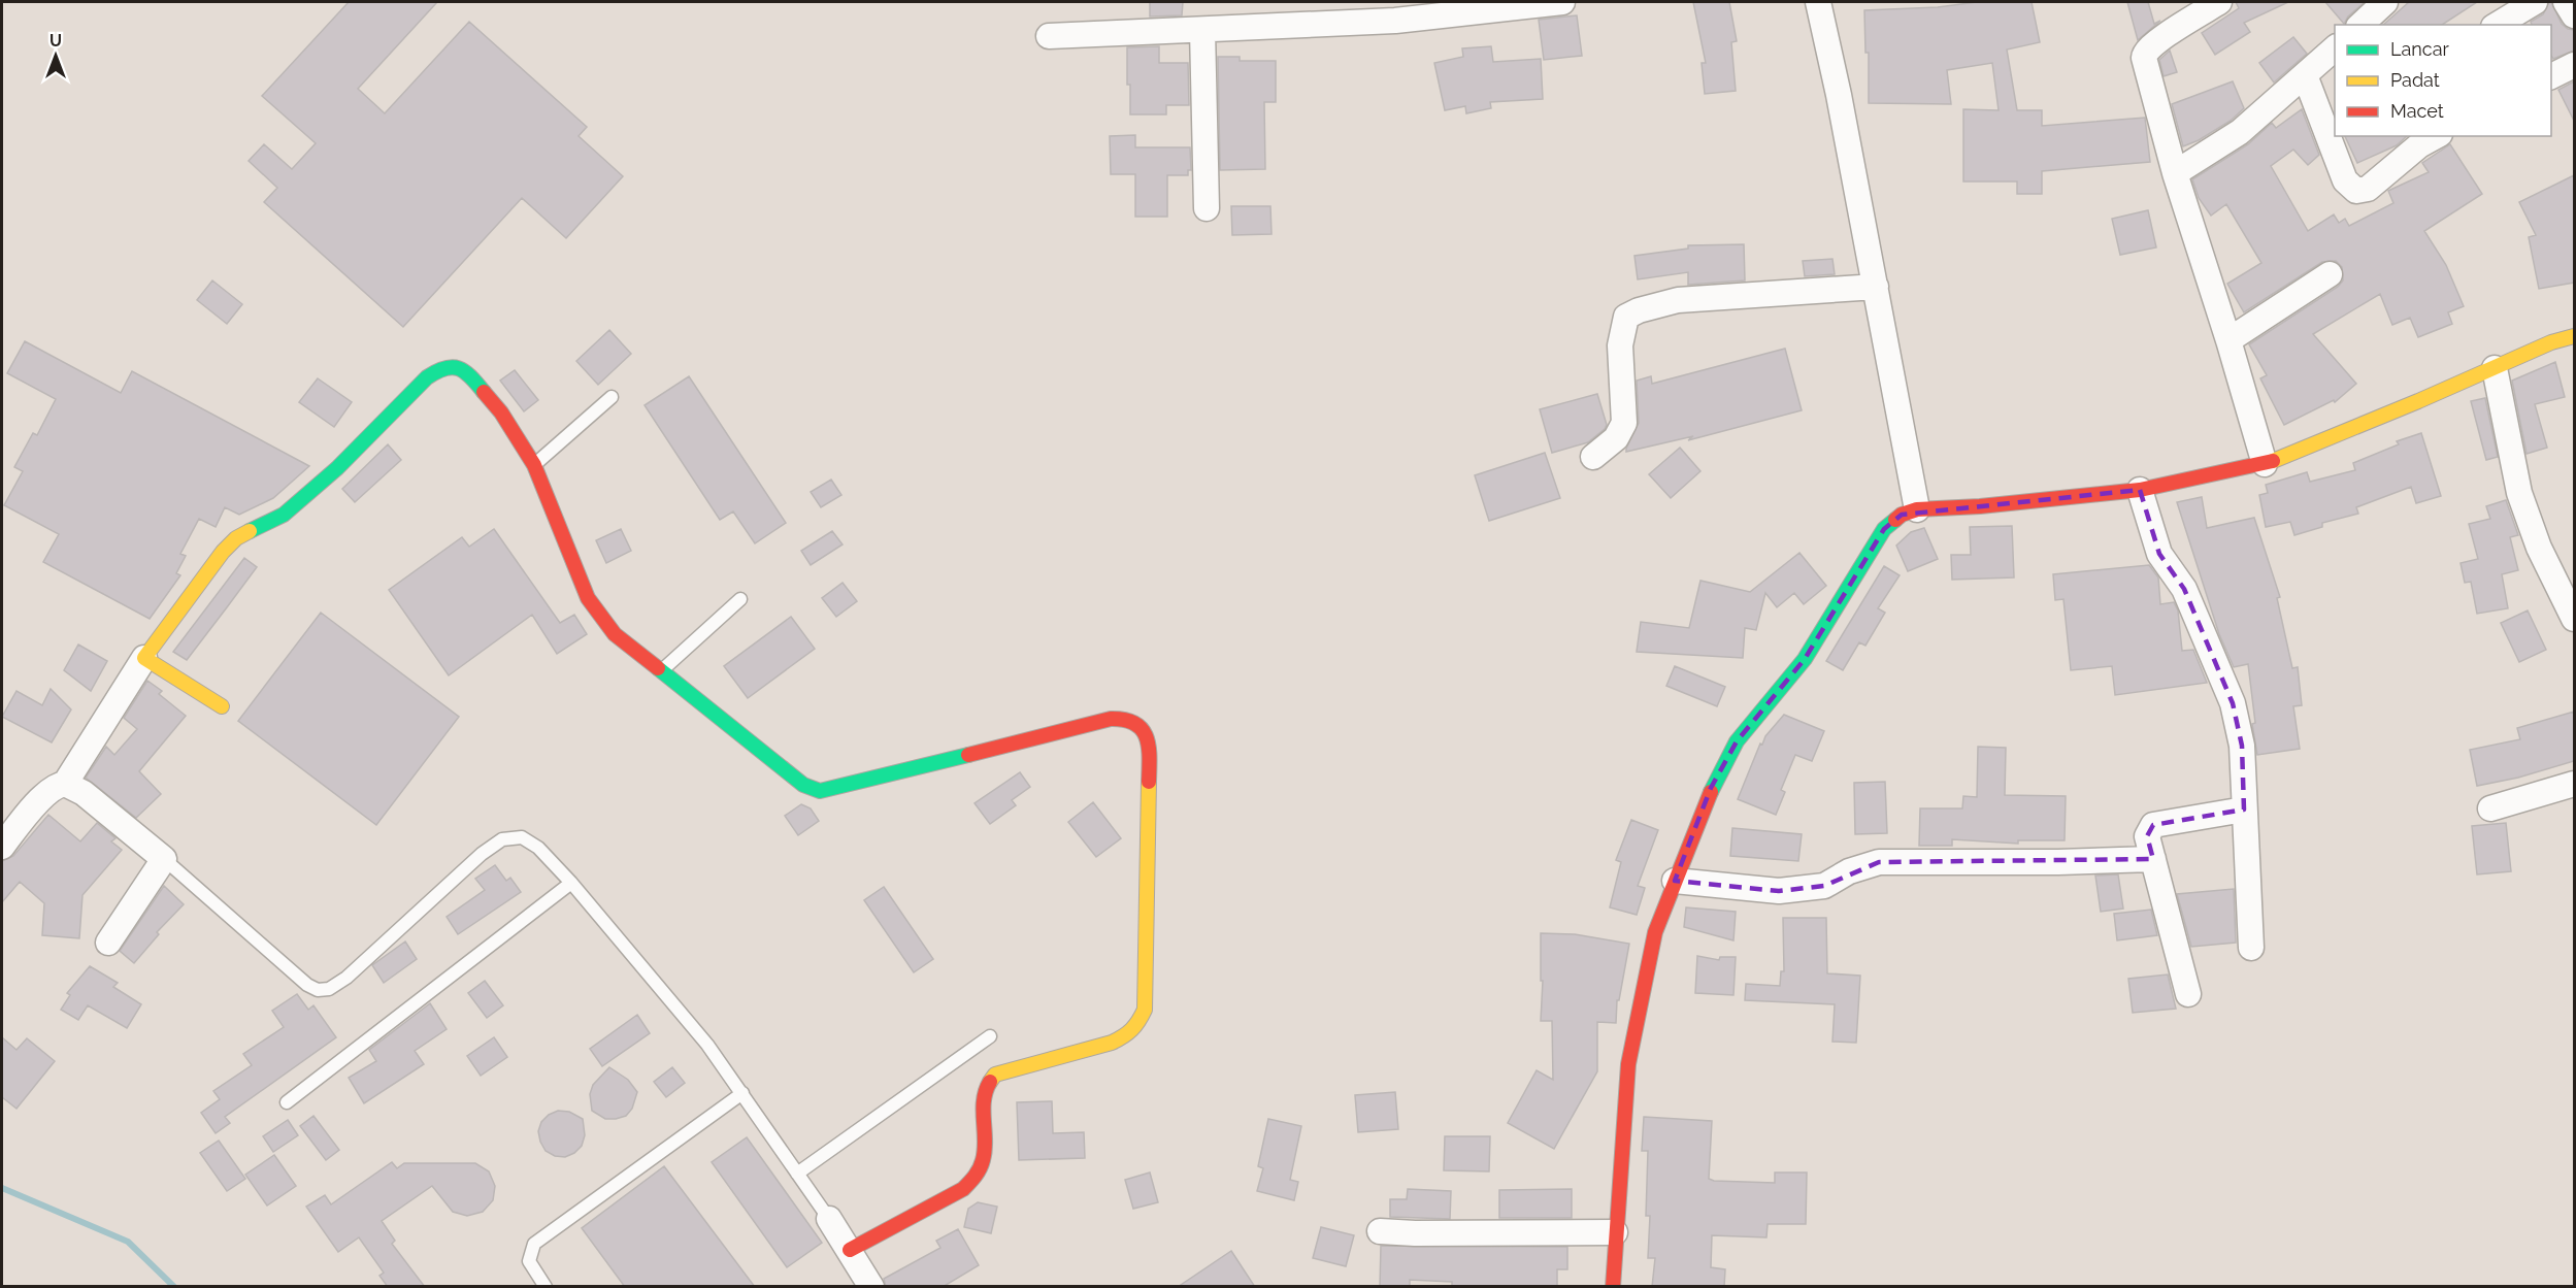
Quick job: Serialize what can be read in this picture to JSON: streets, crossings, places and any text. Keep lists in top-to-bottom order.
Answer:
{
  "legend": ["Lancar", "Padat", "Macet"],
  "north": "top"
}
